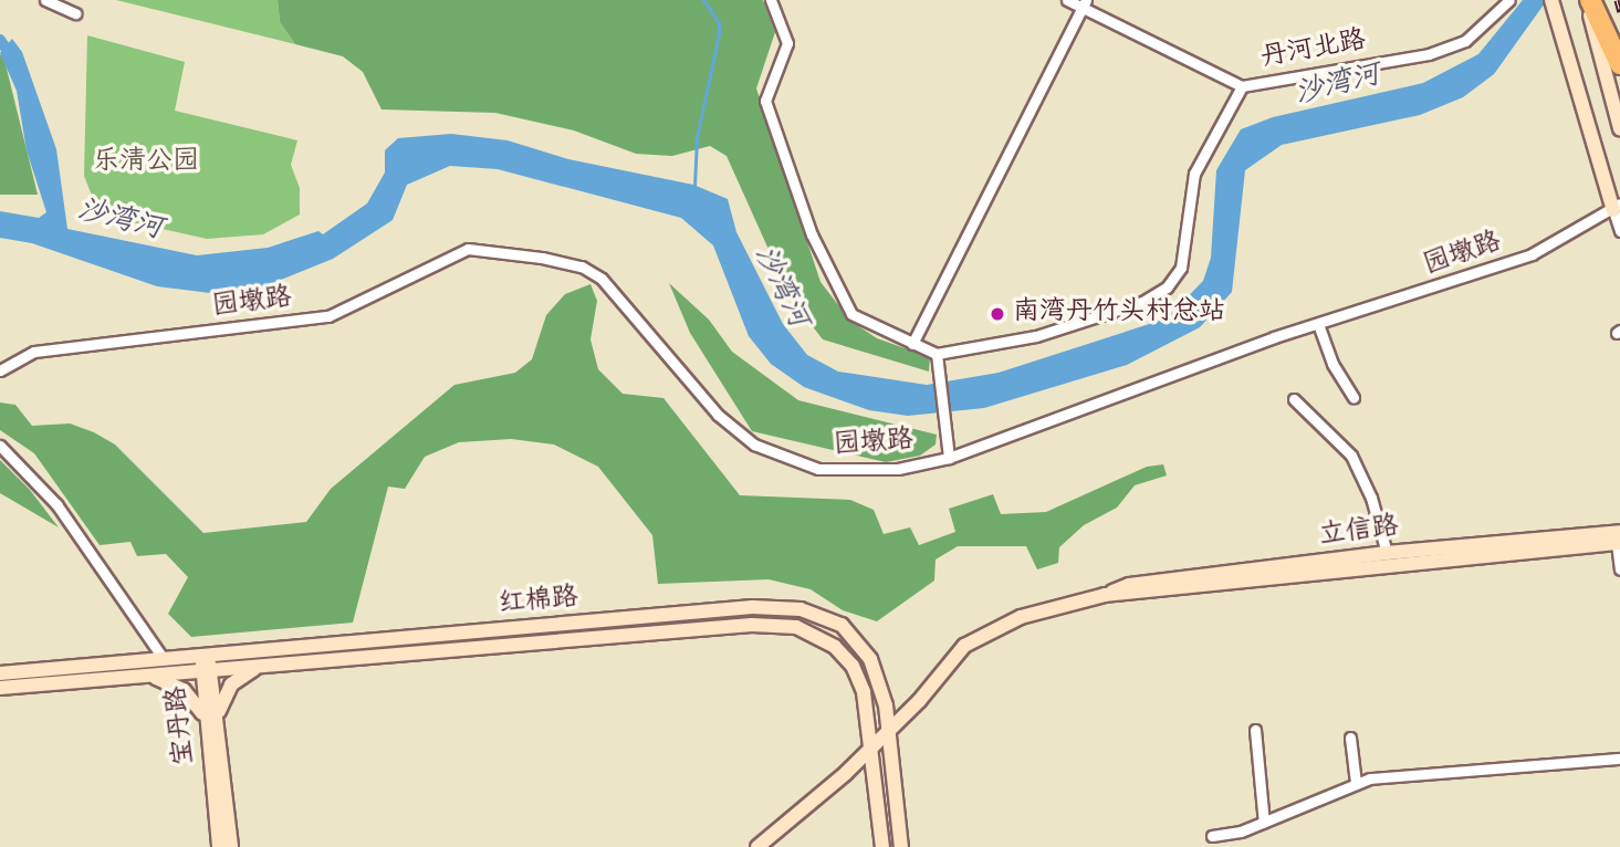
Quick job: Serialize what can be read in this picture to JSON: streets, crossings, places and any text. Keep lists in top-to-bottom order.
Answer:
{
  "streets": {
    "main road": ["立信路", "红棉路", "宝丹路"],
    "street": ["丹河北路", "园墩路"]
  },
  "crossings": [
    ["立信路", "红棉路"],
    ["红棉路", "宝丹路"]
  ],
  "water": ["沙湾河"],
  "parks": ["乐清公园"],
  "places": ["南湾丹竹头村总站"]
}
